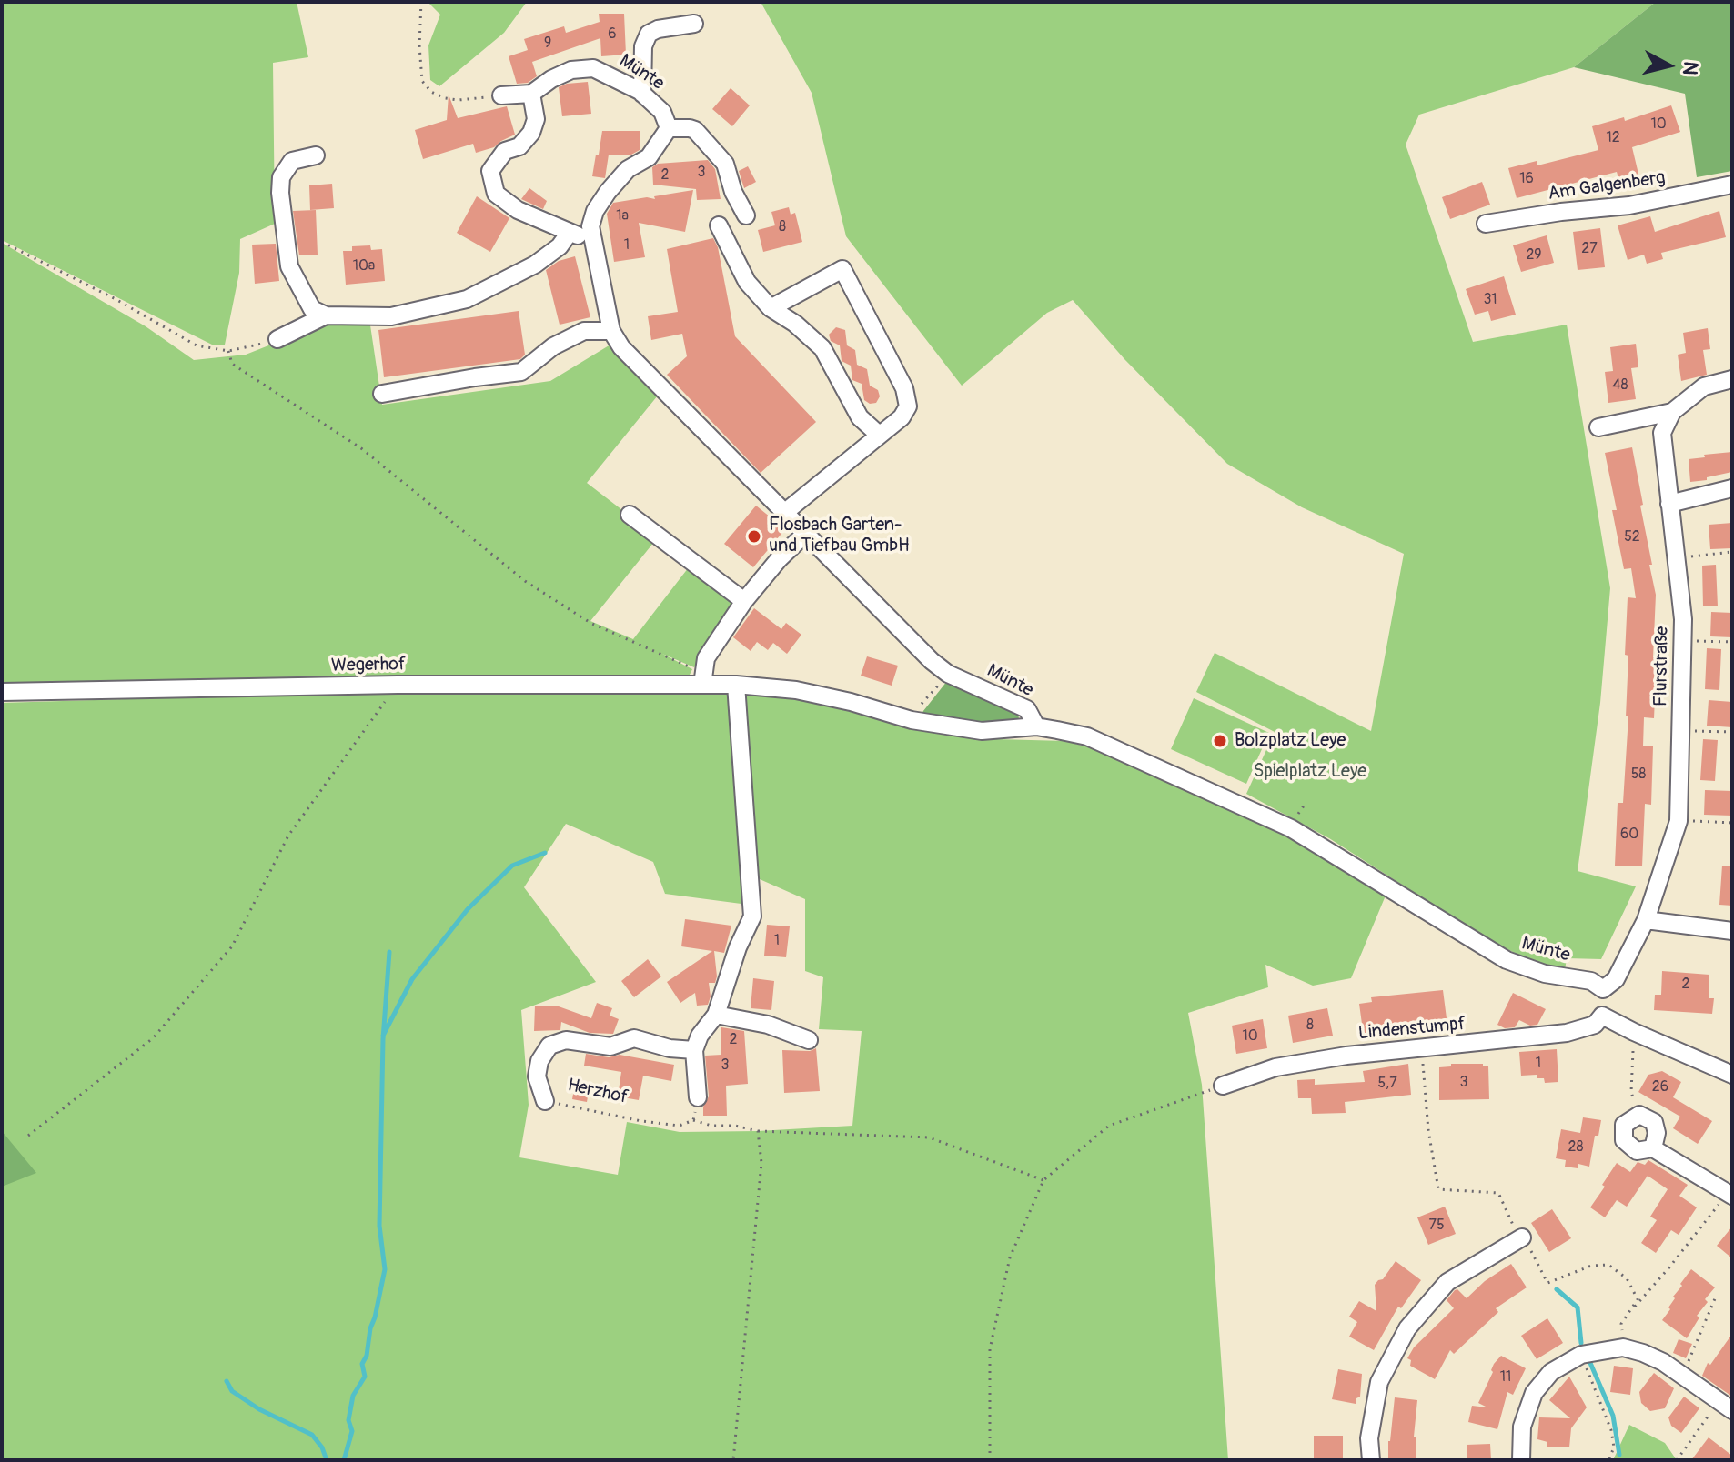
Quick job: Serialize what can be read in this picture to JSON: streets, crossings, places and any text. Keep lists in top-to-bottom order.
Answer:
{
  "streets": {
    "street": [
      "Münte",
      "Am Galgenberg",
      "Wegerhof",
      "Flurstraße",
      "Lindenstumpf",
      "Herzhof"
    ]
  },
  "crossings": [
    ["Münte", "Wegerhof"],
    ["Münte", "Flurstraße"]
  ],
  "parks": ["Spielplatz Leye"],
  "places": ["Flosbach Garten- und Tiefbau GmbH", "Bolzplatz Leye"],
  "house_numbers": [
    "6",
    "9",
    "10",
    "12",
    "3",
    "2",
    "16",
    "1a",
    "8",
    "1",
    "27",
    "29",
    "10a",
    "31",
    "48",
    "52",
    "58",
    "60",
    "1",
    "2",
    "8",
    "10",
    "2",
    "1",
    "3",
    "3",
    "5,7",
    "26",
    "28",
    "75",
    "11"
  ],
  "north": "right"
}
